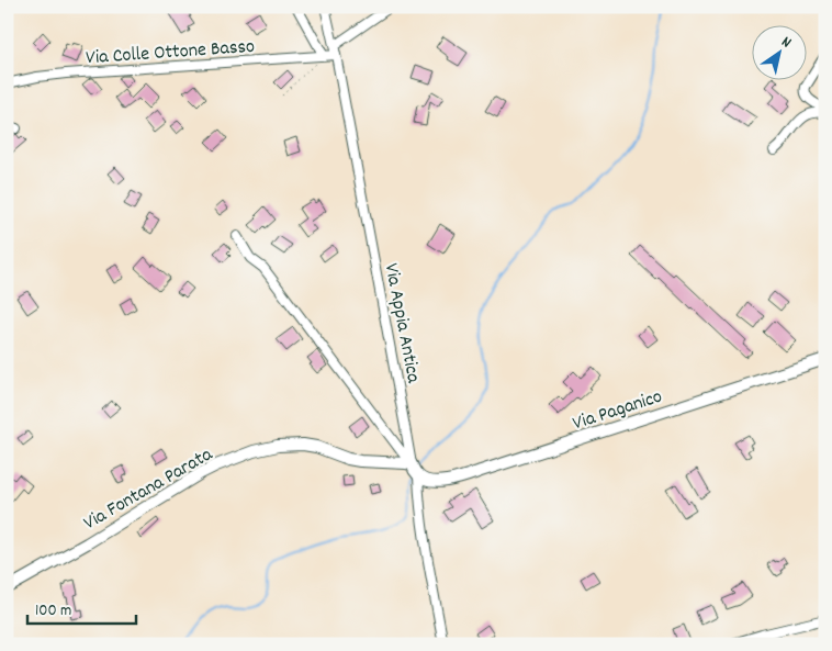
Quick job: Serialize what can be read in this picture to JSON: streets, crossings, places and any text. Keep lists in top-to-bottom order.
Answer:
{
  "streets": {
    "street": [
      "Via Colle Ottone Basso",
      "Via Appia Antica",
      "Via Paganico",
      "Via Fontana Parata"
    ]
  },
  "crossings": [
    ["Via Colle Ottone Basso", "Via Appia Antica"],
    ["Via Appia Antica", "Via Paganico"],
    ["Via Appia Antica", "Via Fontana Parata"]
  ],
  "scale_bar": "100 m",
  "north": "top right"
}
